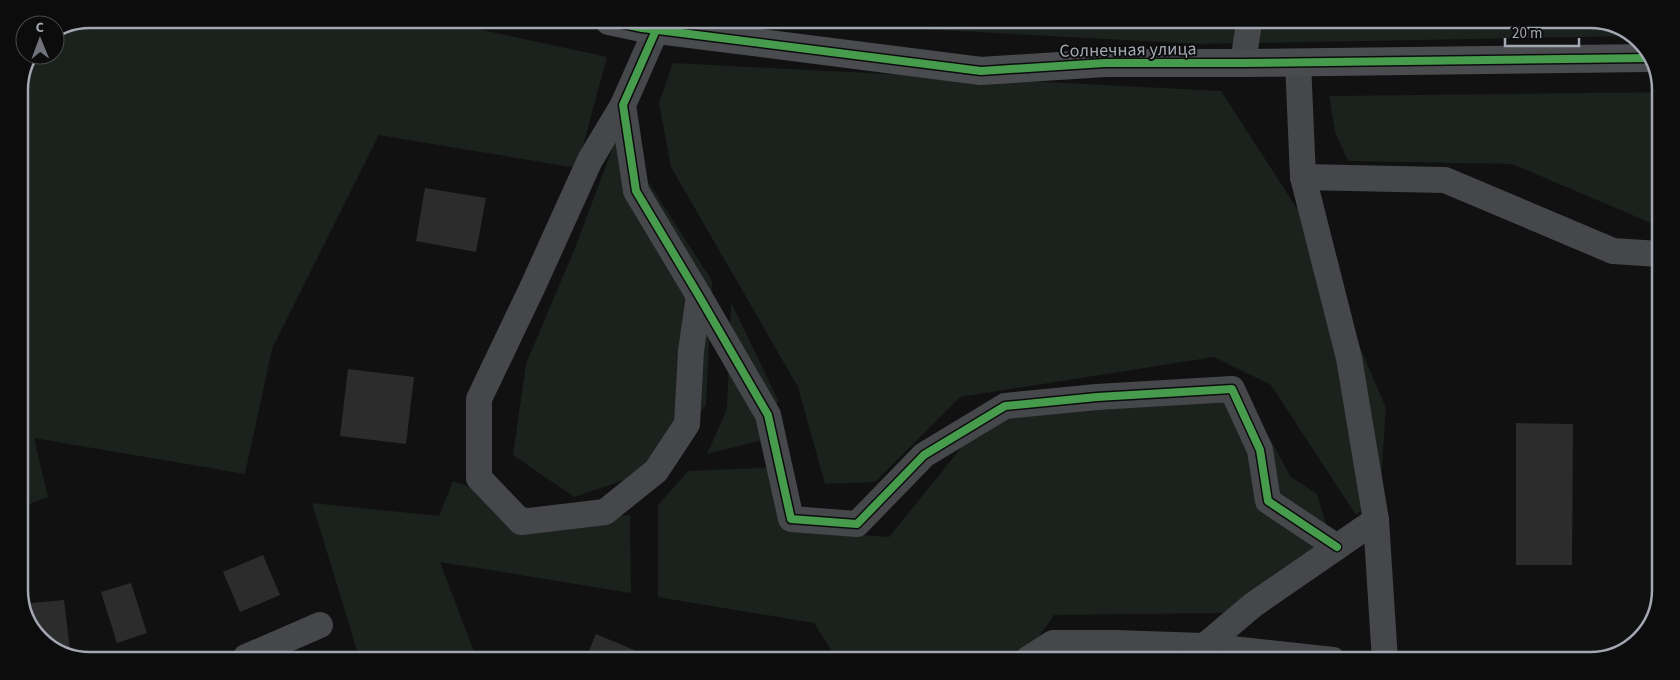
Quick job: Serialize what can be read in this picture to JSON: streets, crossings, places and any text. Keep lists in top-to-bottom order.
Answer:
{
  "streets": {
    "street": ["Солнечная улица"]
  },
  "scale_bar": "20 m",
  "north": "top"
}
